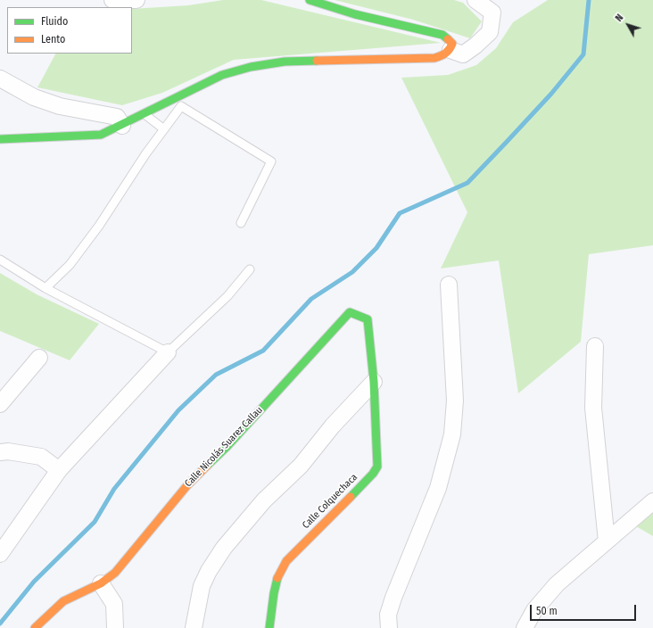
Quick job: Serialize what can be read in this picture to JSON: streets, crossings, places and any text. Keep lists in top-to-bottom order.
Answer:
{
  "streets": {
    "street": ["Calle Nicolás Suarez Callau", "Calle Colquechaca"]
  },
  "crossings": [
    ["Calle Nicolás Suarez Callau", "Calle Colquechaca"]
  ],
  "legend": ["Fluido", "Lento"],
  "scale_bar": "50 m",
  "north": "top left"
}
